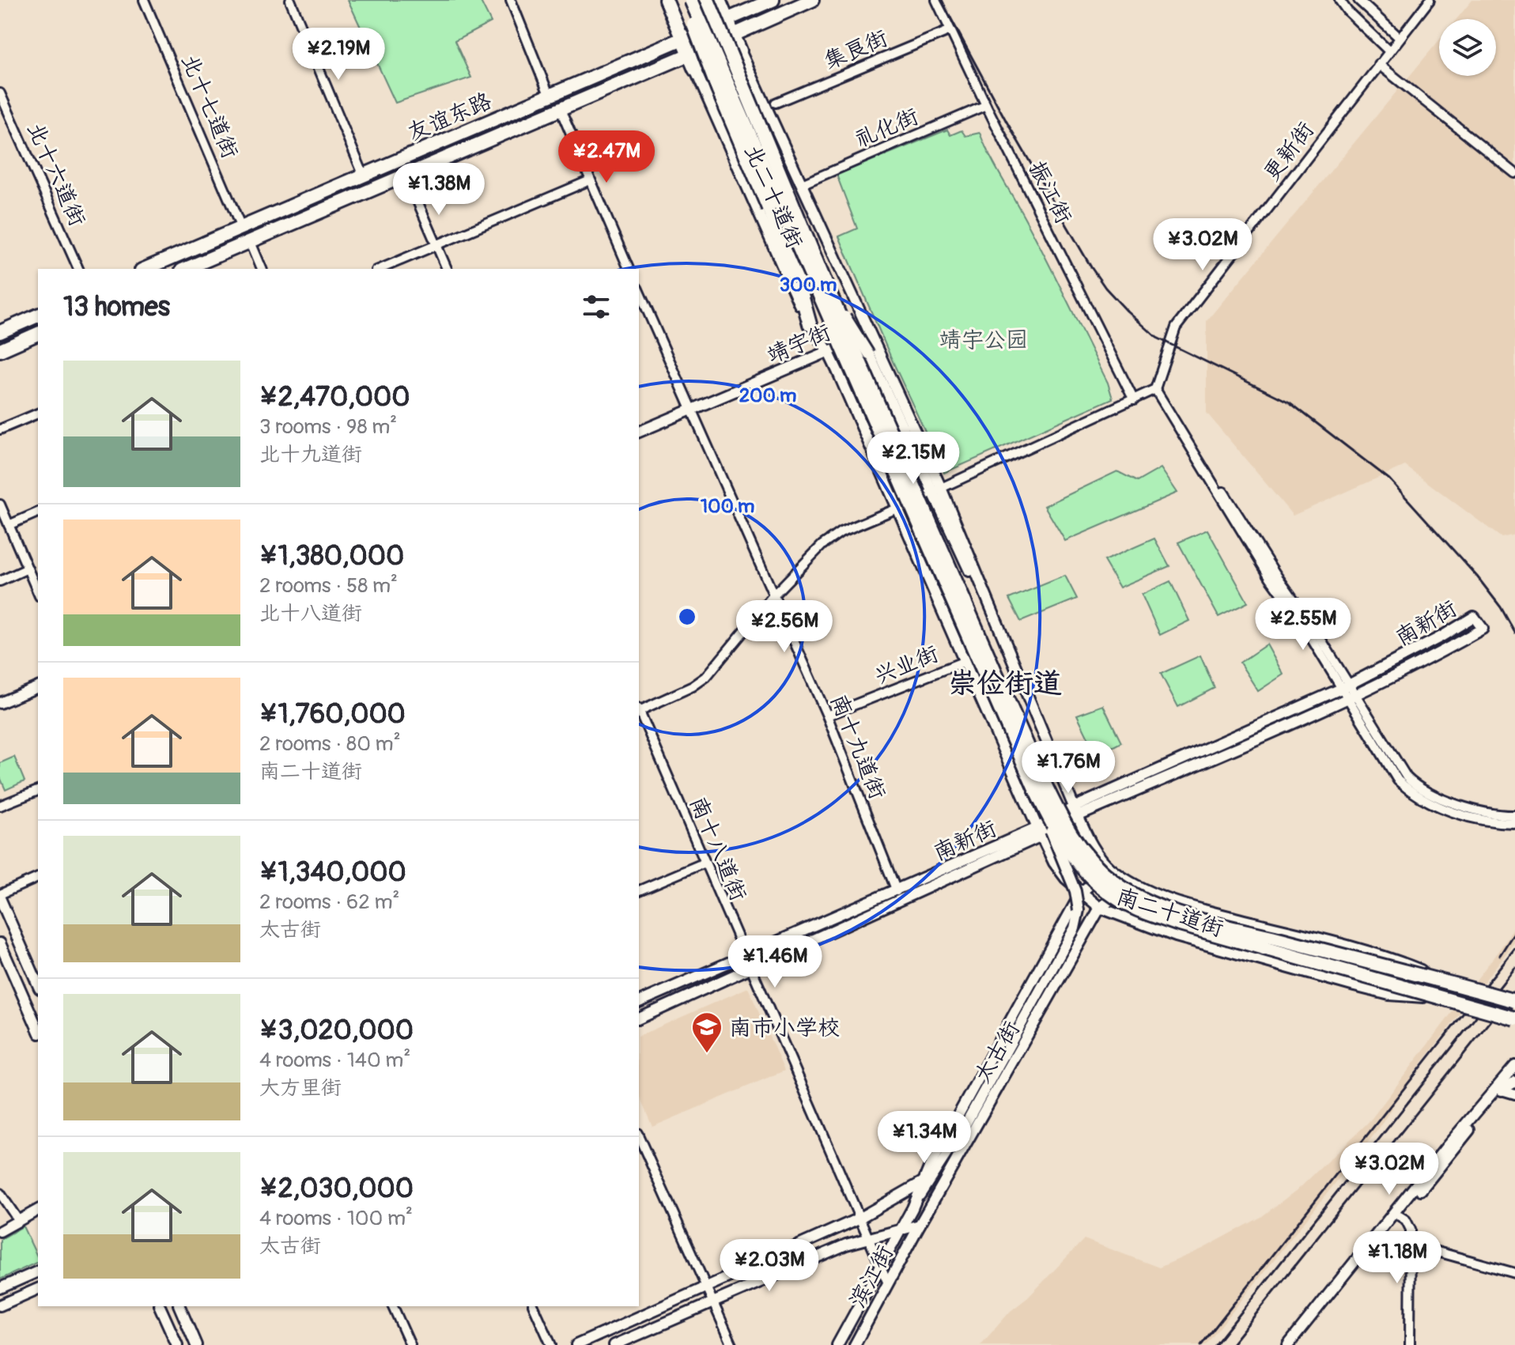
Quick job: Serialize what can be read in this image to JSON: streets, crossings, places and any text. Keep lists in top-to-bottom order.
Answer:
{
  "streets": {
    "highway": ["友谊东路", "北二十道街"],
    "main road": [
      "靖宇街",
      "南新街",
      "南二十道街",
      "太古街",
      "滨江街"
    ],
    "street": [
      "集良街",
      "北十七道街",
      "礼化街",
      "更新街",
      "北十六道街",
      "振江街",
      "兴业街",
      "南十九道街",
      "南十八道街"
    ]
  },
  "crossings": [
    ["集良街", "振江街"],
    ["北十七道街", "友谊东路"],
    ["友谊东路", "北二十道街"],
    ["礼化街", "振江街"],
    ["礼化街", "北二十道街"],
    ["北二十道街", "靖宇街"],
    ["北二十道街", "南二十道街"],
    ["靖宇街", "南十九道街"],
    ["南新街", "南十九道街"],
    ["南新街", "南十八道街"],
    ["南新街", "南二十道街"],
    ["兴业街", "南十九道街"],
    ["兴业街", "南二十道街"],
    ["南十八道街", "滨江街"],
    ["南二十道街", "太古街"],
    ["太古街", "滨江街"]
  ],
  "districts": ["崇俭街道"],
  "parks": ["靖宇公园"],
  "places": {
    "school or university": ["南市小学校"]
  },
  "page": {
    "price": [
      "¥2.19M",
      "¥2.47M",
      "¥1.38M",
      "¥3.02M",
      "¥2.15M",
      "¥2.55M",
      "¥2.56M",
      "¥1.76M",
      "¥1.46M",
      "¥1.34M",
      "¥3.02M",
      "¥1.18M",
      "¥2.03M"
    ],
    "heading": "13 homes",
    "list": [
      {
        "name": "¥2,470,000",
        "note": "3 rooms · 98 m² · 北十九道街"
      },
      {
        "name": "¥1,380,000",
        "note": "2 rooms · 58 m² · 北十八道街"
      },
      {
        "name": "¥1,760,000",
        "note": "2 rooms · 80 m² · 南二十道街"
      },
      {
        "name": "¥1,340,000",
        "note": "2 rooms · 62 m² · 太古街"
      },
      {
        "name": "¥3,020,000",
        "note": "4 rooms · 140 m² · 大方里街"
      },
      {
        "name": "¥2,030,000",
        "note": "4 rooms · 100 m² · 太古街"
      }
    ]
  },
  "rings": ["300 m", "200 m", "100 m"]
}
